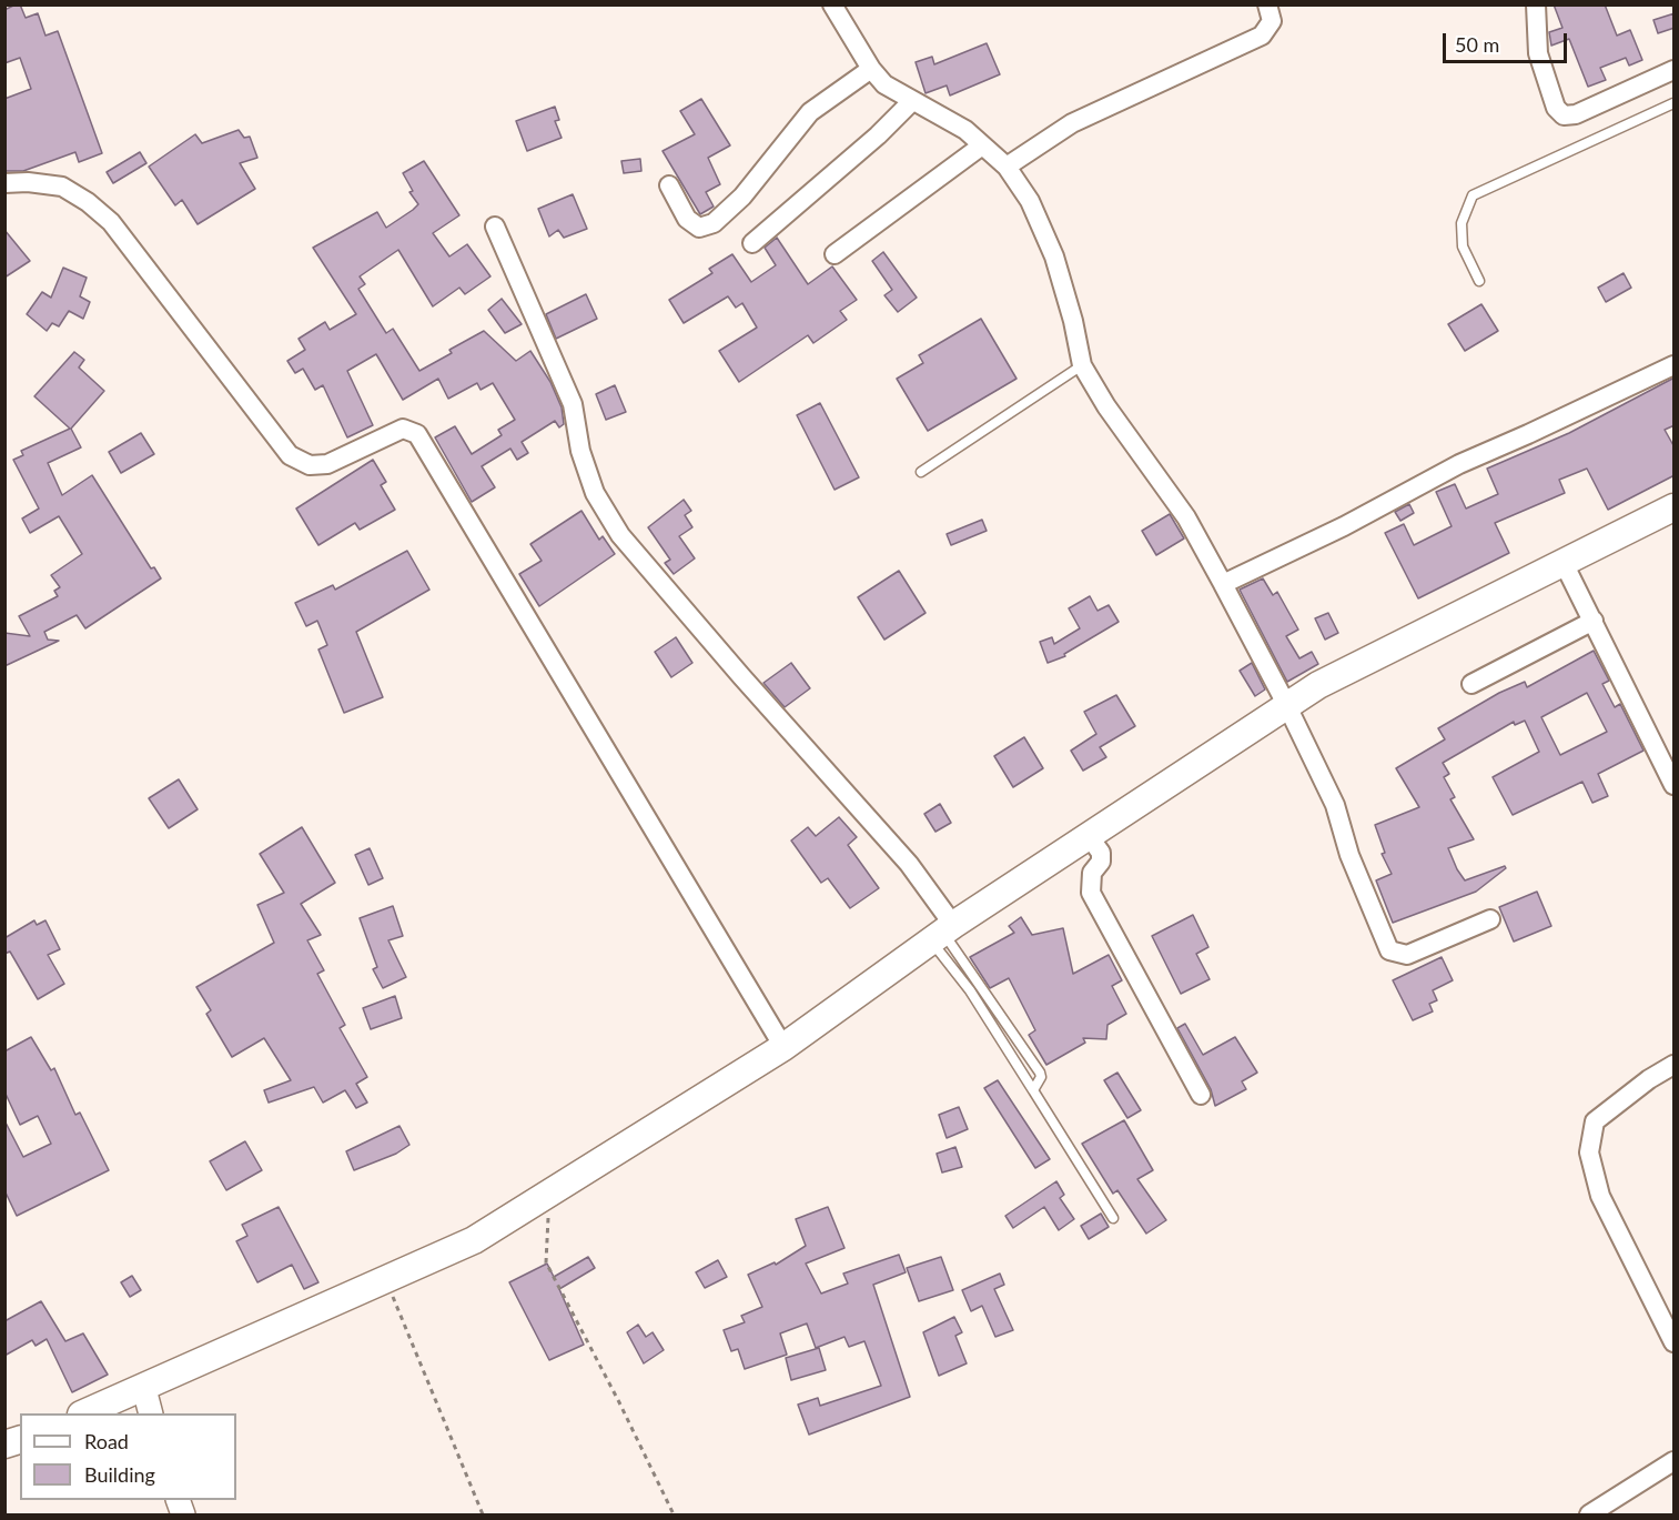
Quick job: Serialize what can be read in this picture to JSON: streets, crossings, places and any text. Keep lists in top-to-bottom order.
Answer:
{
  "legend": ["Road", "Building"],
  "scale_bar": "50 m"
}
